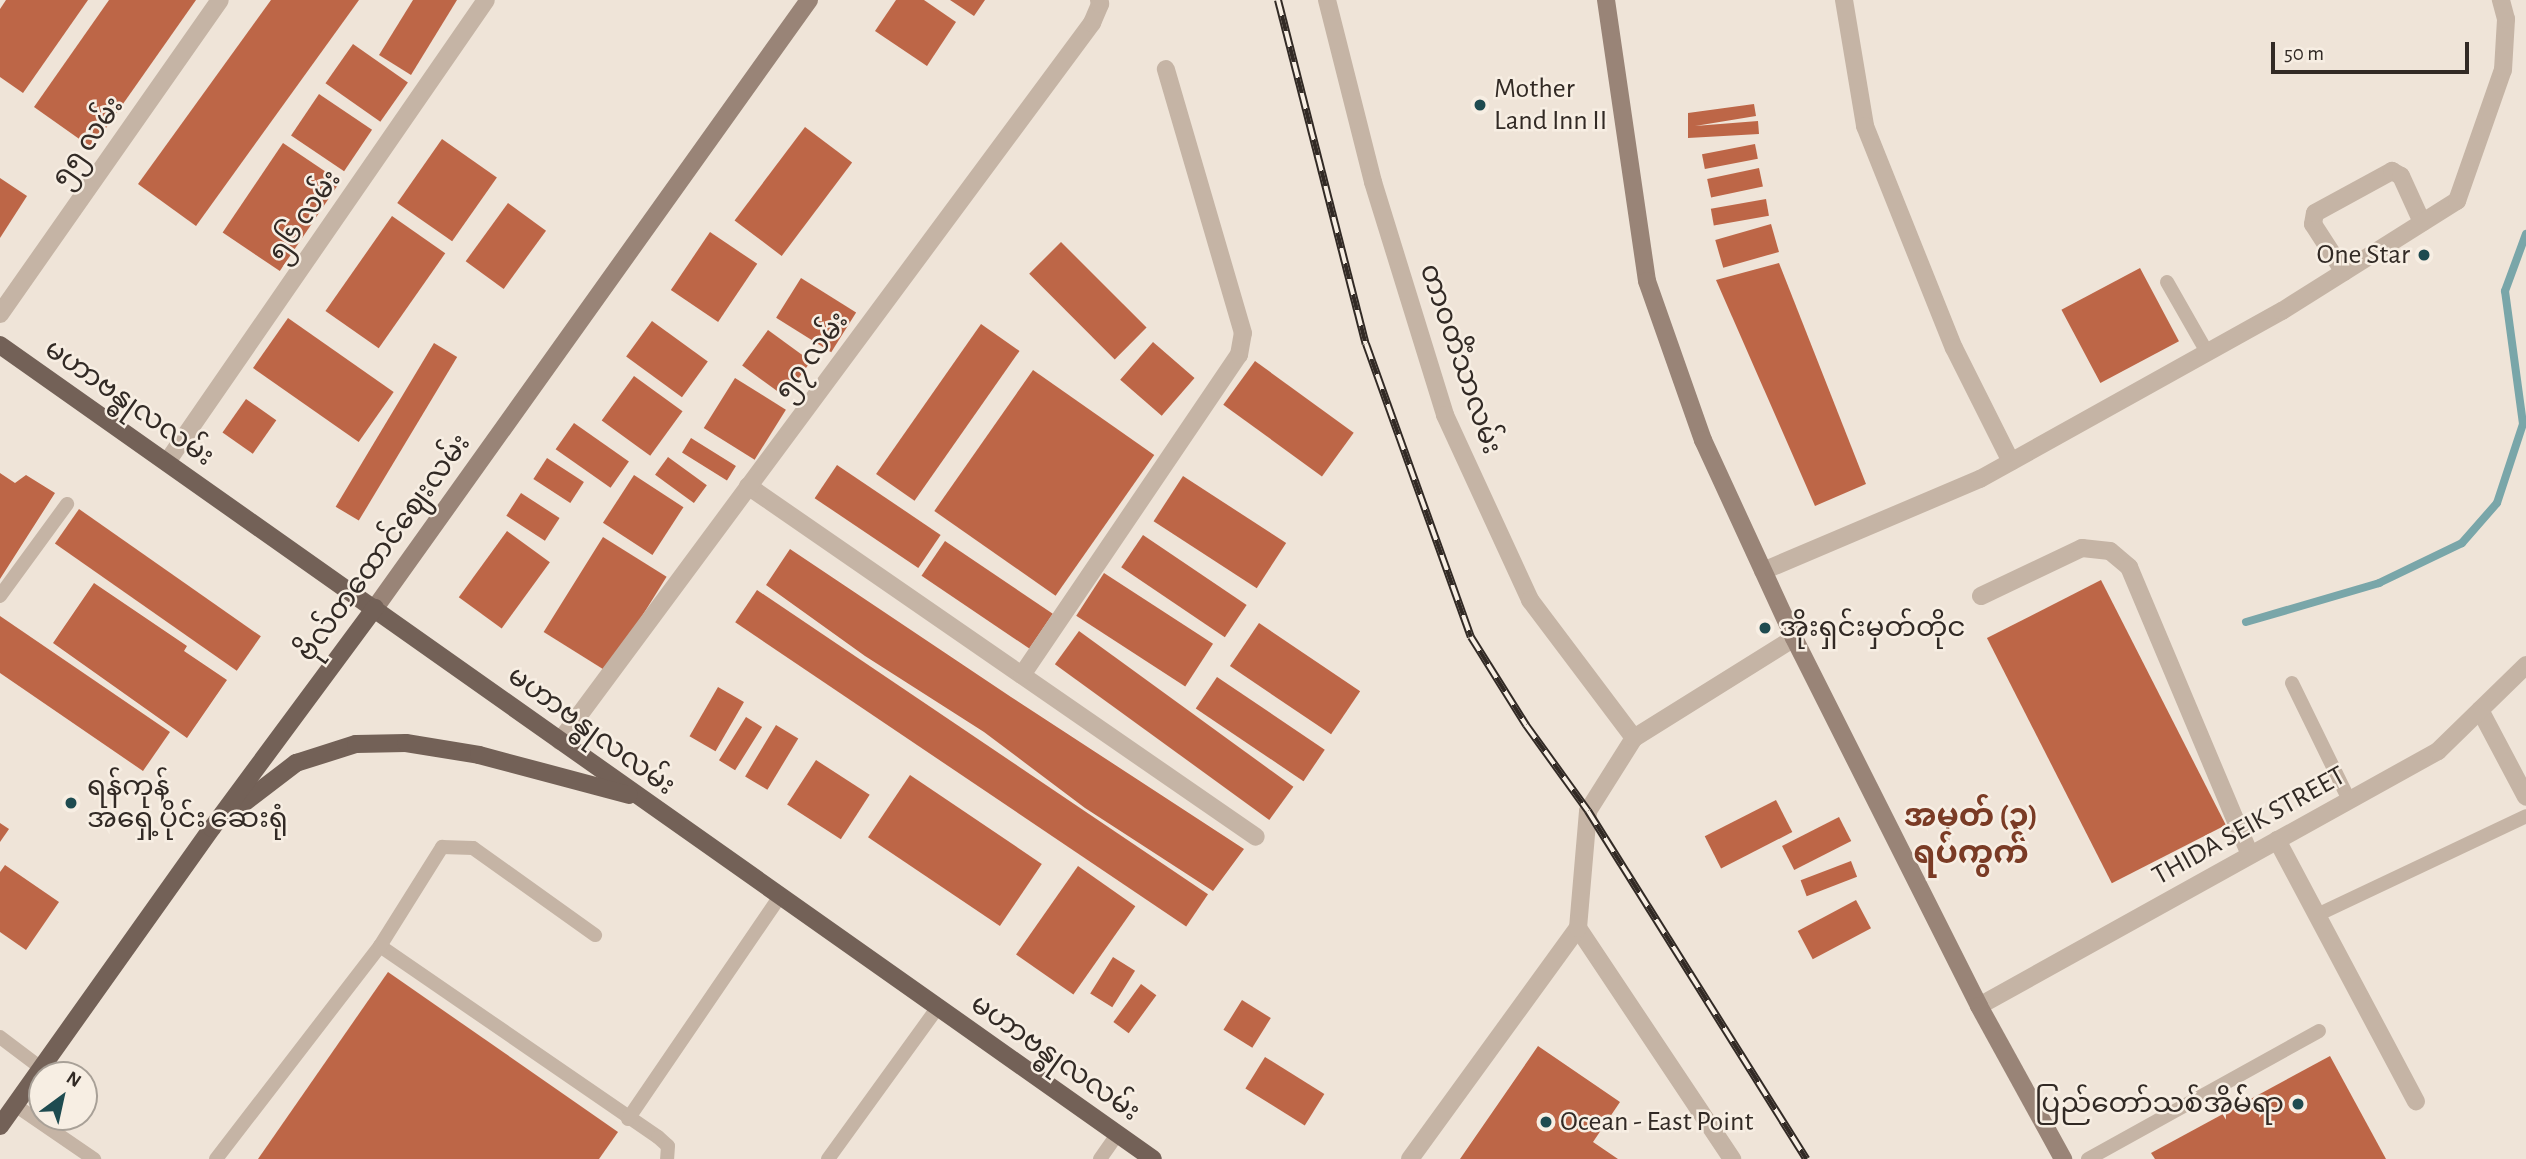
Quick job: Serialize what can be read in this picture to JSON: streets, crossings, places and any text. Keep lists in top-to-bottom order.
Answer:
{
  "streets": {
    "main road": ["မဟာဗန္ဓုလလမ်း", "ဗိုလ်တထောင်ဈေးလမ်း"],
    "street": [
      "၅၅ လမ်း",
      "၅၆ လမ်း",
      "၅၇ လမ်း",
      "တာဝတိံသာလမ်း",
      "THIDA SEIK STREET"
    ]
  },
  "crossings": [
    ["၅၆ လမ်း", "မဟာဗန္ဓုလလမ်း"],
    ["၅၇ လမ်း", "မဟာဗန္ဓုလလမ်း"],
    ["မဟာဗန္ဓုလလမ်း", "ဗိုလ်တထောင်ဈေးလမ်း"]
  ],
  "districts": ["အမှတ် (၃) ရပ်ကွက်"],
  "places": [
    "Mother Land Inn II",
    "One Star",
    "အိုးရှင်းမှတ်တိုင",
    "ရန်ကုန် အရှေ့ပိုင်း ဆေးရုံ",
    "ပြည်တော်သစ်အိမ််ရာ",
    "Ocean - East Point"
  ],
  "scale_bar": "50 m",
  "north": "top right"
}
